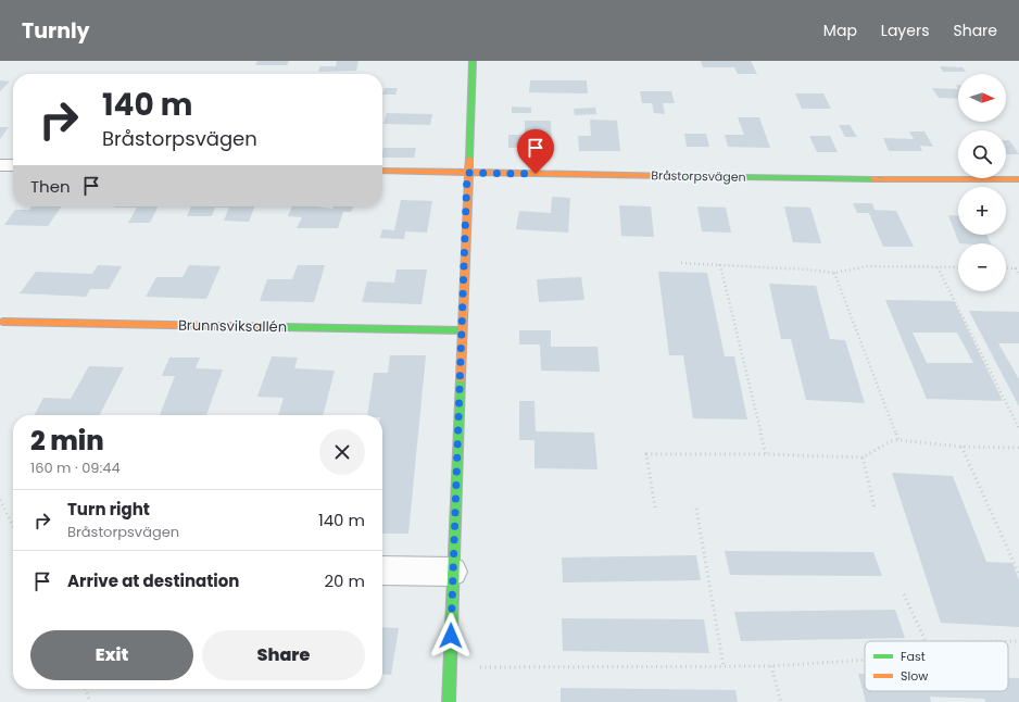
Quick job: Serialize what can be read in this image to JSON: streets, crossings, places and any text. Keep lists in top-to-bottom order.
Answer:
{
  "streets": {
    "street": ["Bråstorpsvägen", "Brunnsviksallén"]
  },
  "legend": ["Fast", "Slow"],
  "north": "right",
  "page": {
    "header": "Turnly",
    "nav": ["Map", "Layers", "Share"],
    "map_buttons": ["+", "−"],
    "turn": ["140 m", "Bråstorpsvägen"],
    "then": "Then",
    "heading": ["2 min", "160 m · 09:44"],
    "list": [
      {
        "name": "Turn right",
        "note": "Bråstorpsvägen",
        "value": "140 m"
      },
      {
        "name": "Arrive at destination",
        "value": "20 m"
      }
    ],
    "buttons": ["Exit", "Share"]
  }
}
